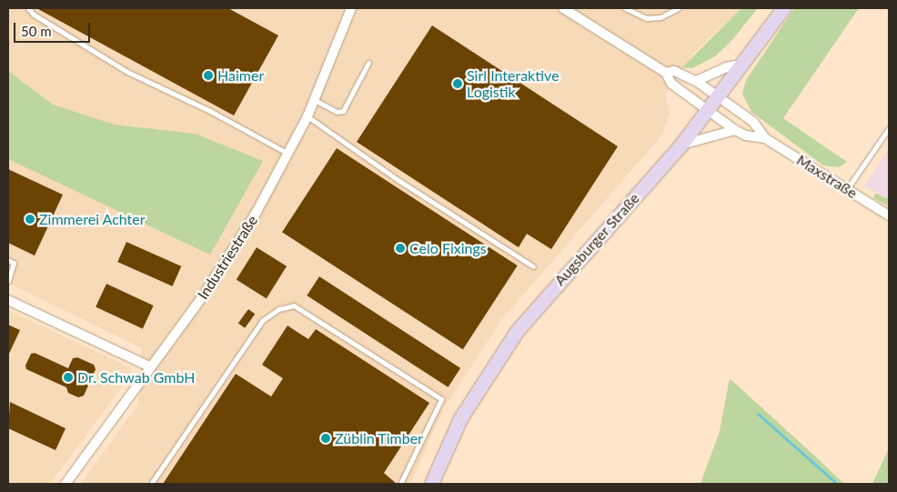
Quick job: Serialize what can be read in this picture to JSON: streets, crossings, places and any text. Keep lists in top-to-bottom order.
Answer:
{
  "streets": {
    "main road": ["Augsburger Straße"],
    "street": ["Maxstraße", "Industriestraße"]
  },
  "crossings": [
    ["Maxstraße", "Augsburger Straße"]
  ],
  "places": [
    "Haimer",
    "Sirl Interaktive Logistik",
    "Zimmerei Achter",
    "Celo Fixings",
    "Dr. Schwab GmbH",
    "Züblin Timber"
  ],
  "scale_bar": "50 m"
}
